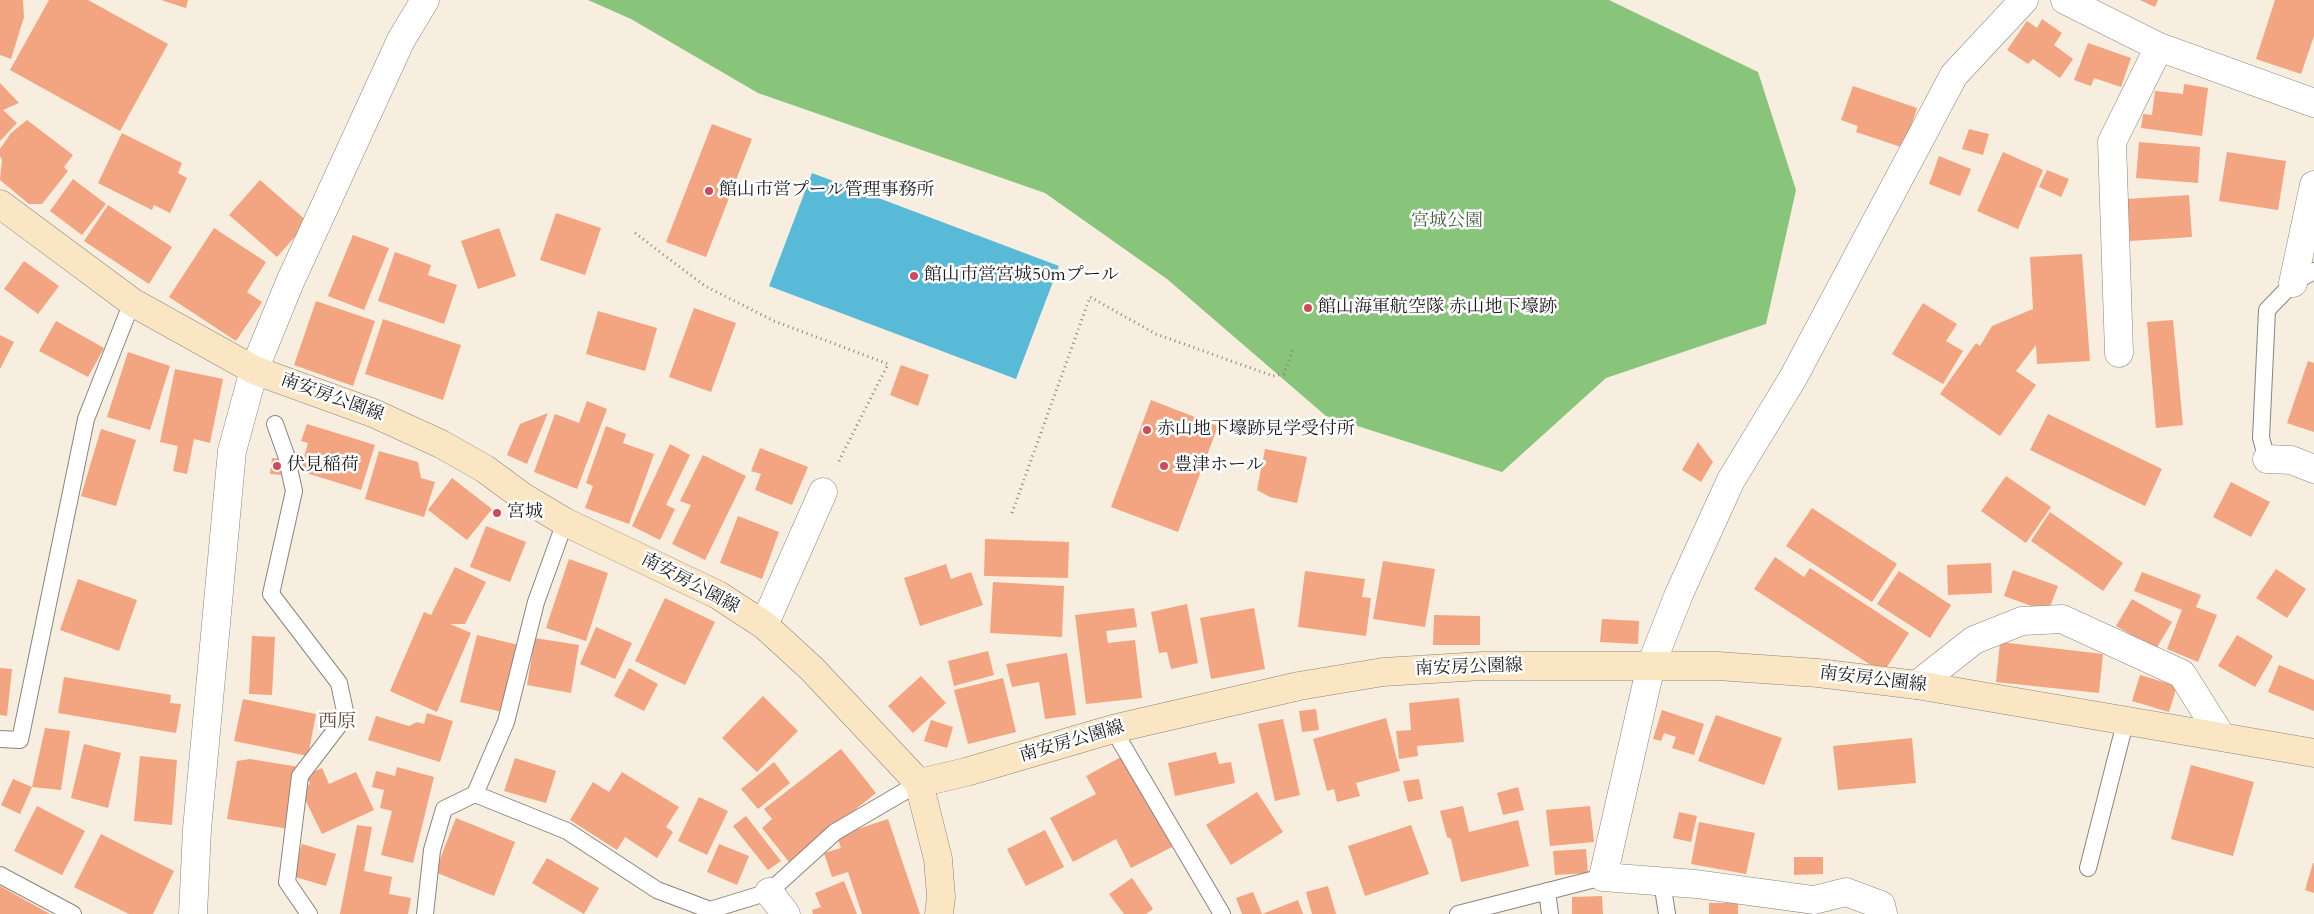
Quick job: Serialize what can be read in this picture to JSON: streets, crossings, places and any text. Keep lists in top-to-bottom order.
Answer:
{
  "streets": {
    "main road": ["南安房公園線"]
  },
  "districts": ["西原"],
  "parks": ["宮城公園"],
  "places": [
    "館山市営プール管理事務所",
    "館山市営宮城50mプール",
    "館山海軍航空隊 赤山地下壕跡",
    "赤山地下壕跡見学受付所",
    "伏見稲荷",
    "豊津ホール",
    "宮城"
  ]
}
